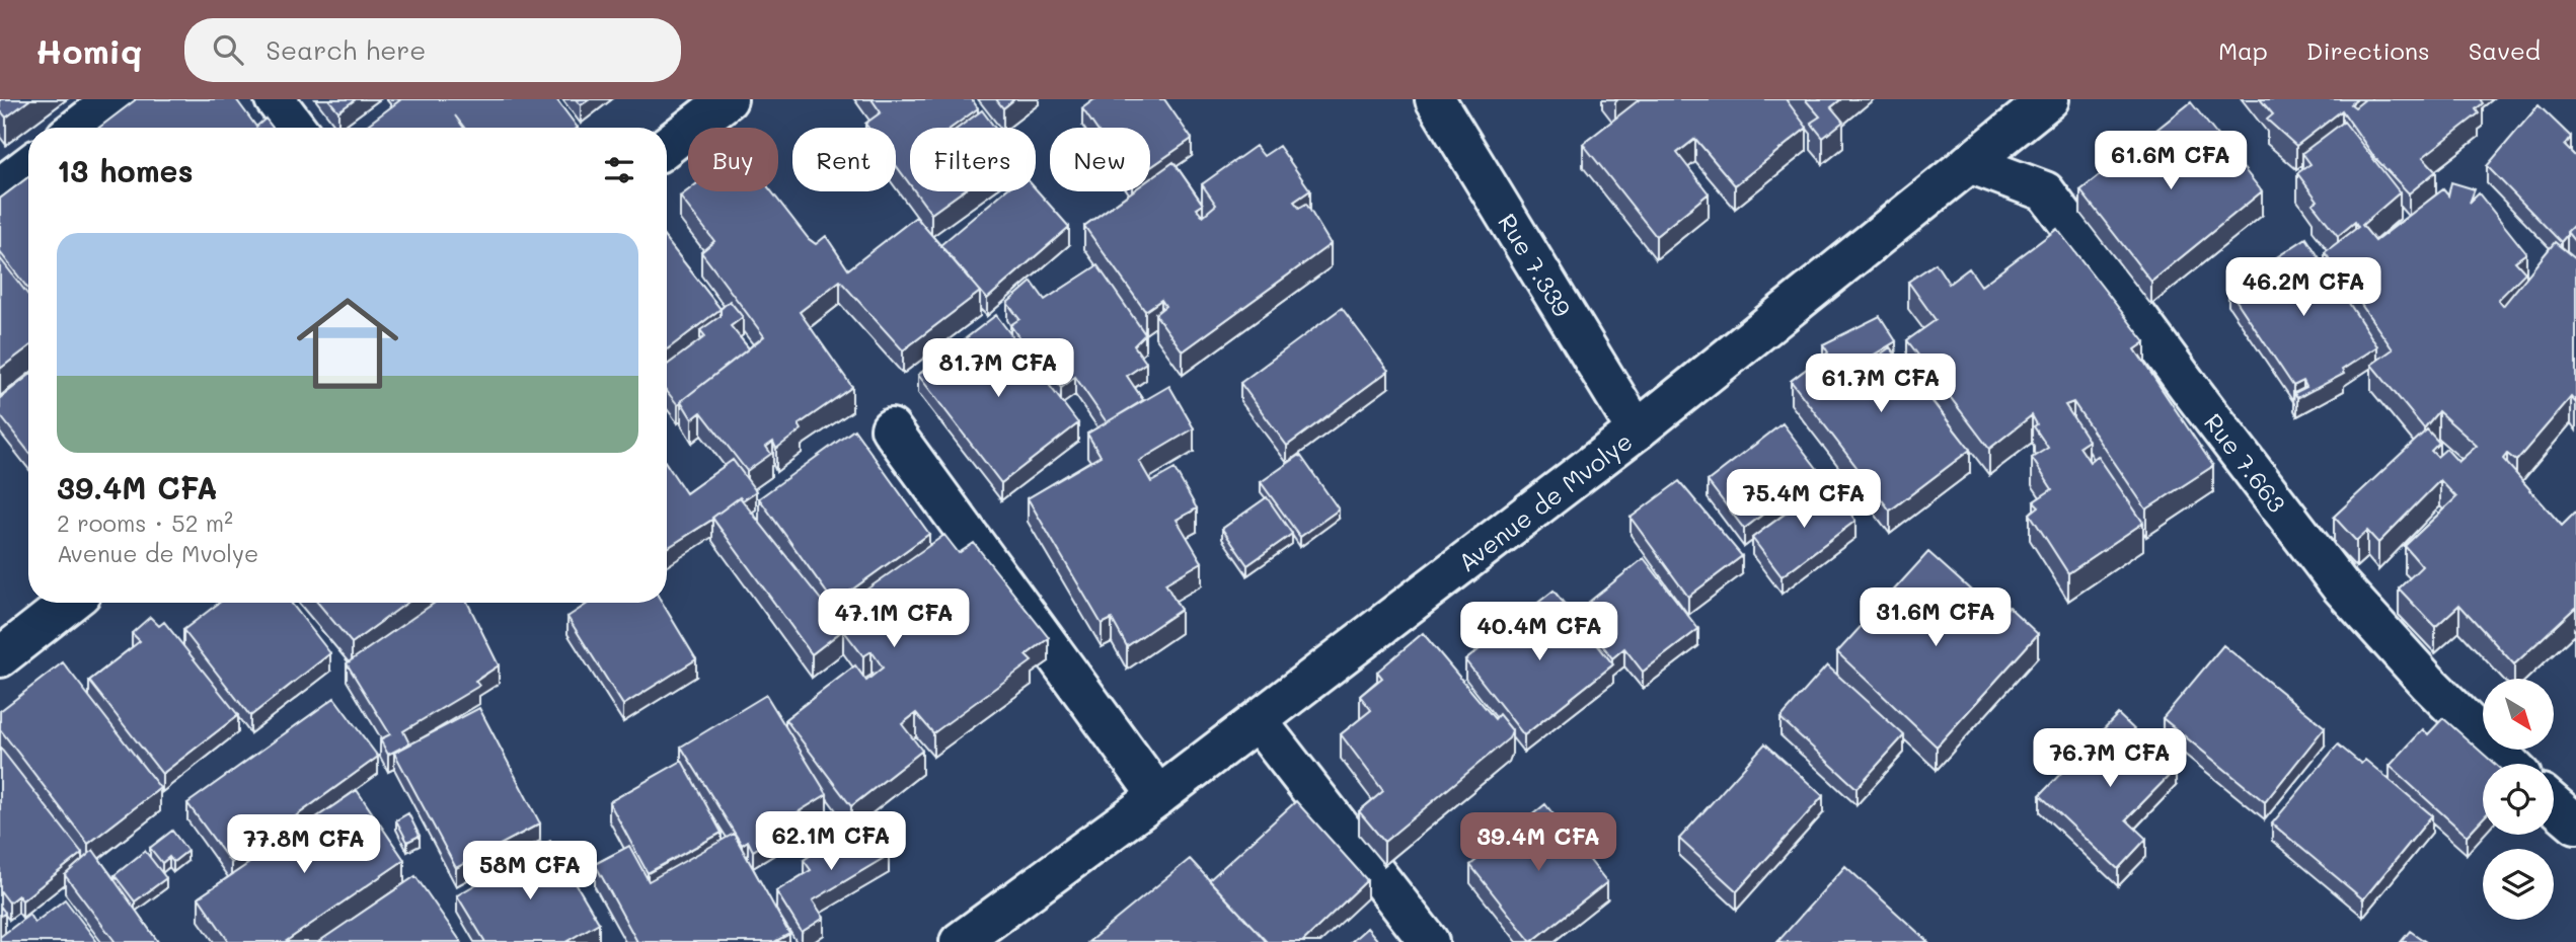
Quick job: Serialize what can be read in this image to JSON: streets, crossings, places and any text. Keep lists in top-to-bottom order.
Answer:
{
  "streets": {
    "street": ["Rue 7.339", "Rue 7.663", "Avenue de Mvolye"]
  },
  "crossings": [
    ["Rue 7.339", "Avenue de Mvolye"],
    ["Rue 7.663", "Avenue de Mvolye"]
  ],
  "north": "bottom right",
  "page": {
    "header": "Homiq",
    "search": "Search here",
    "nav": ["Map", "Directions", "Saved"],
    "chip": [
      "Buy",
      "Rent",
      "Filters",
      "New"
    ],
    "heading": "13 homes",
    "price": [
      "61.6M CFA",
      "46.2M CFA",
      "81.7M CFA",
      "61.7M CFA",
      "75.4M CFA",
      "31.6M CFA",
      "47.1M CFA",
      "40.4M CFA",
      "76.7M CFA",
      "62.1M CFA",
      "39.4M CFA",
      "77.8M CFA",
      "58M CFA"
    ],
    "list": [
      {
        "name": "39.4M CFA",
        "note": "2 rooms · 52 m² · Avenue de Mvolye"
      }
    ]
  }
}
